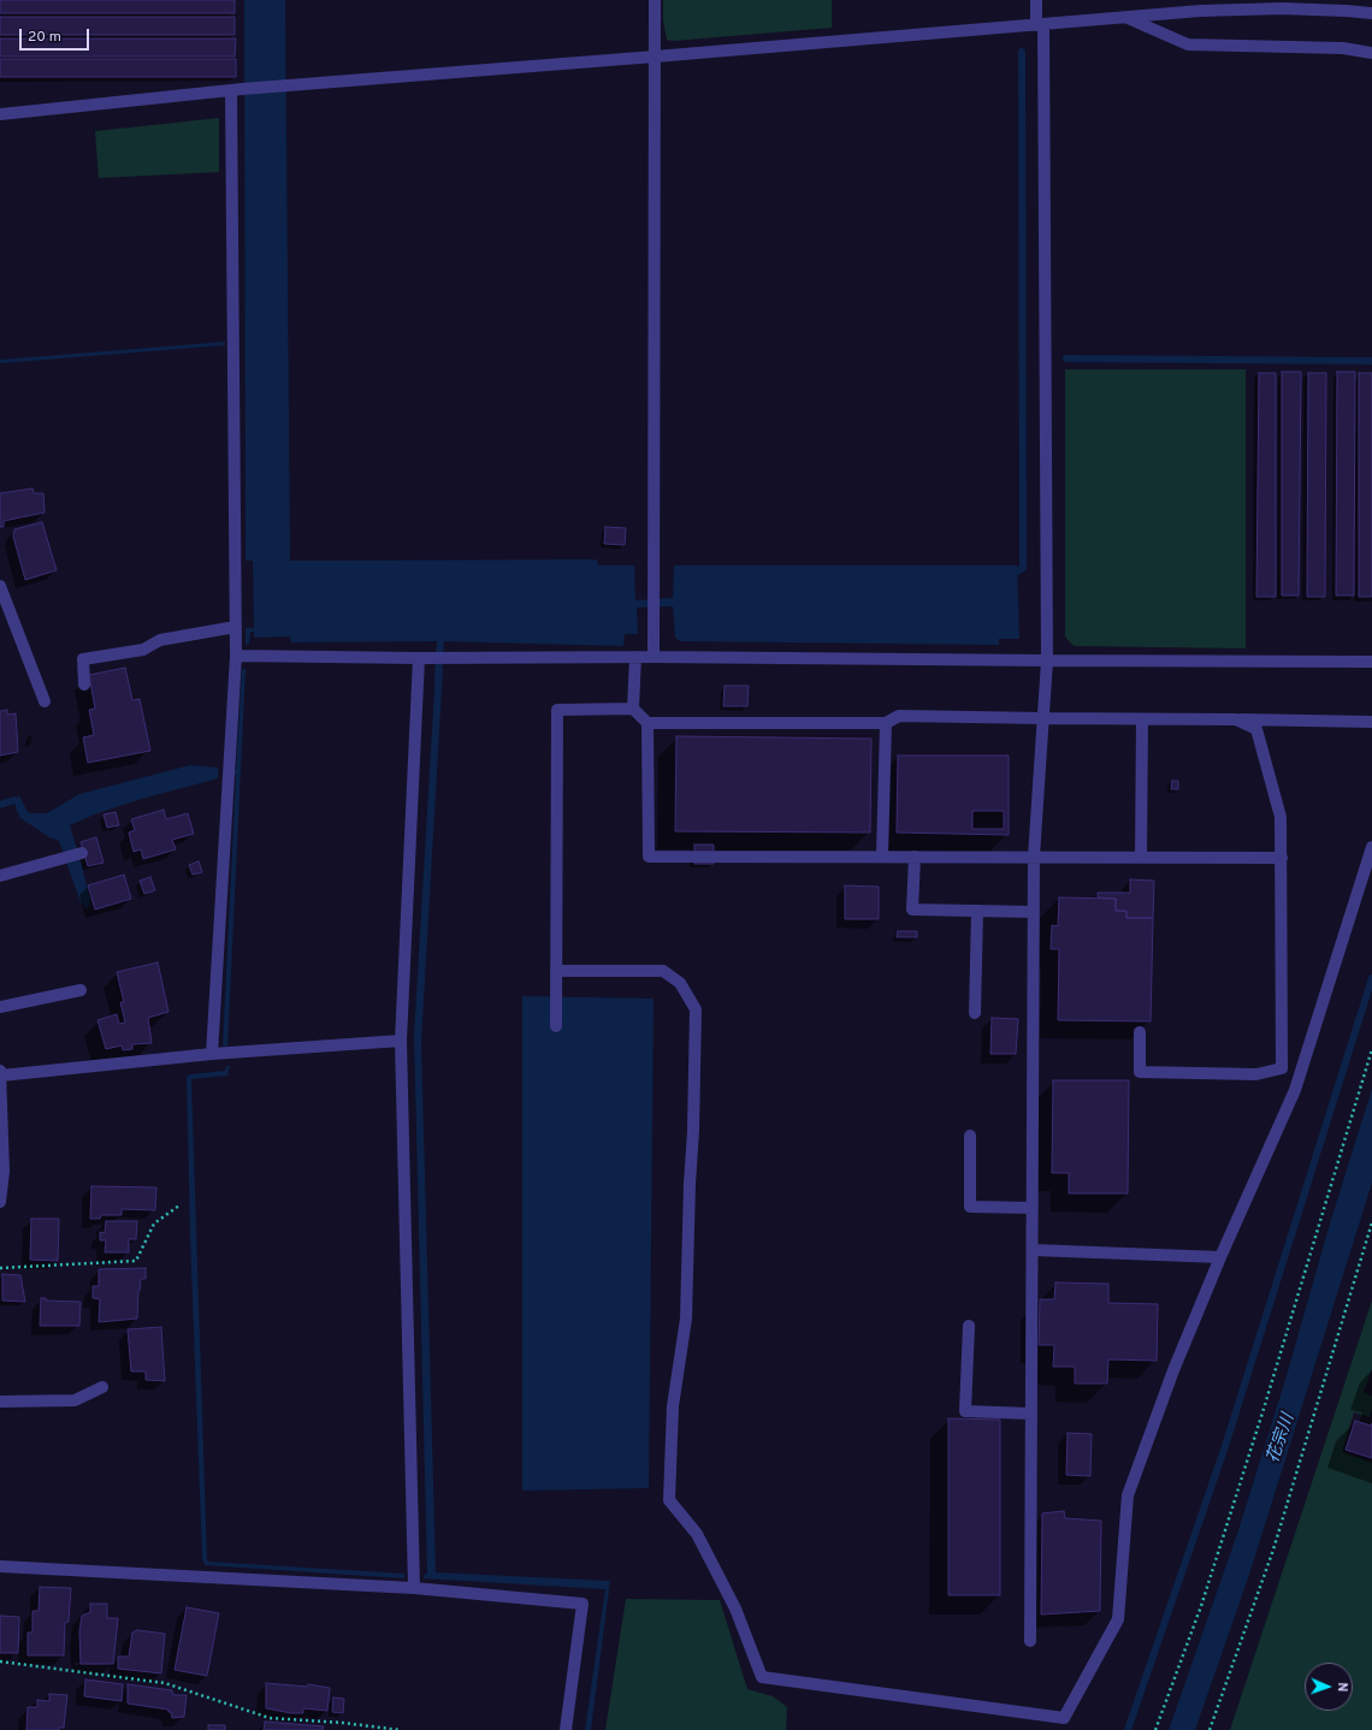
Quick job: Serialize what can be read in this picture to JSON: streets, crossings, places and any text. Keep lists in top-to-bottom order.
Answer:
{
  "water": ["花宗川"],
  "scale_bar": "20 m",
  "north": "right"
}
